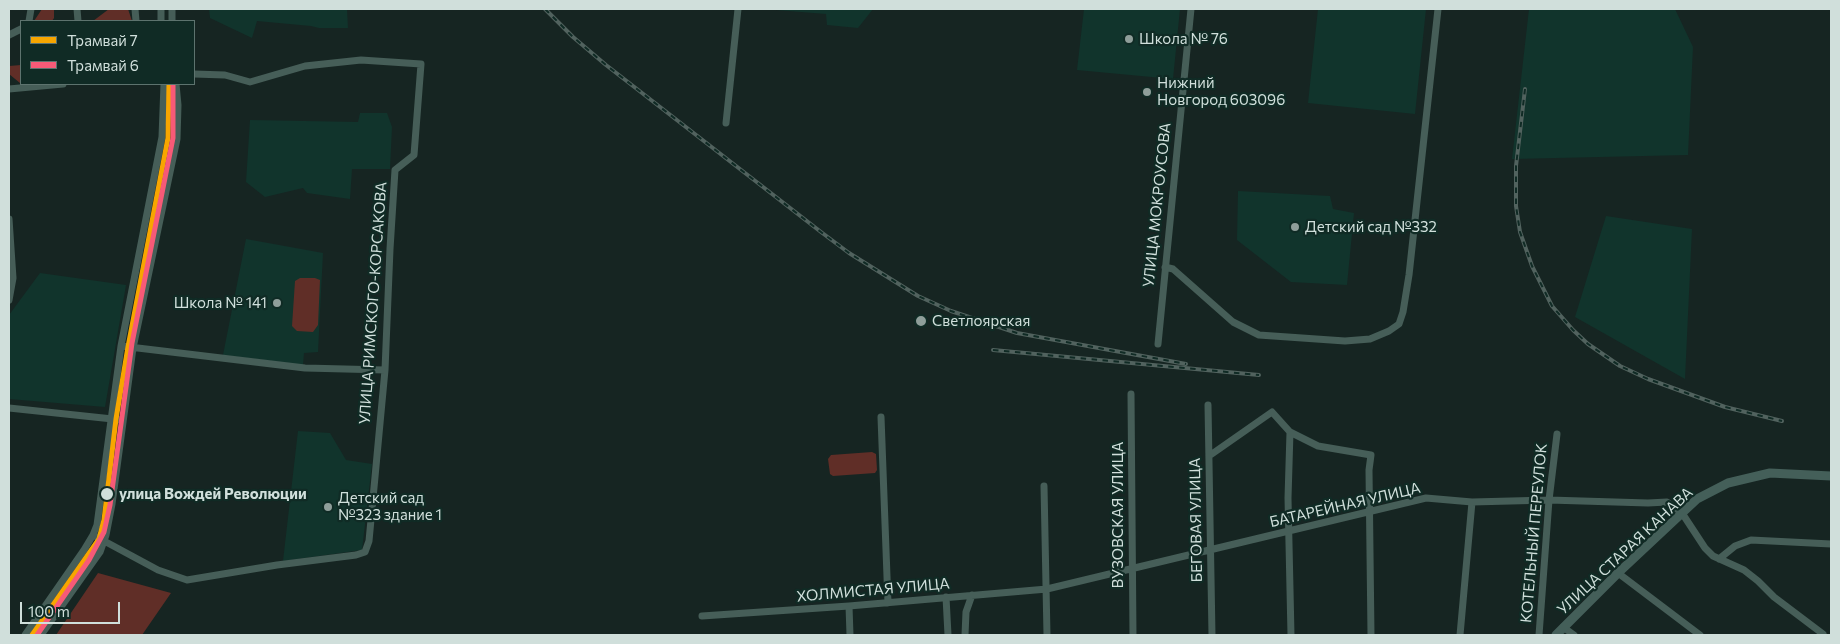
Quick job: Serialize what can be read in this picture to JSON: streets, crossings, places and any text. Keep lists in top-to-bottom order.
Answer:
{
  "streets": {
    "street": [
      "УЛИЦА МОКРОУСОВА",
      "УЛИЦА РИМСКОГО-КОРСАКОВА",
      "БАТАРЕЙНАЯ УЛИЦА",
      "ВУЗОВСКАЯ УЛИЦА",
      "БЕГОВАЯ УЛИЦА",
      "КОТЕЛЬНЫЙ ПЕРЕУЛОК",
      "УЛИЦА СТАРАЯ КАНАВА",
      "ХОЛМИСТАЯ УЛИЦА"
    ]
  },
  "crossings": [
    ["БАТАРЕЙНАЯ УЛИЦА", "ВУЗОВСКАЯ УЛИЦА"],
    ["БАТАРЕЙНАЯ УЛИЦА", "БЕГОВАЯ УЛИЦА"],
    ["БАТАРЕЙНАЯ УЛИЦА", "КОТЕЛЬНЫЙ ПЕРЕУЛОК"],
    ["БАТАРЕЙНАЯ УЛИЦА", "УЛИЦА СТАРАЯ КАНАВА"],
    ["БАТАРЕЙНАЯ УЛИЦА", "ХОЛМИСТАЯ УЛИЦА"]
  ],
  "places": [
    "Школа № 76",
    "Нижний Новгород 603096",
    "Детский сад №332",
    "Школа № 141",
    "Светлоярская",
    "улица Вождей Революции",
    "Детский сад №323 здание 1"
  ],
  "lines": ["tram line 7", "tram line 6"],
  "legend": ["Трамвай 7", "Трамвай 6"],
  "scale_bar": "100 m"
}
